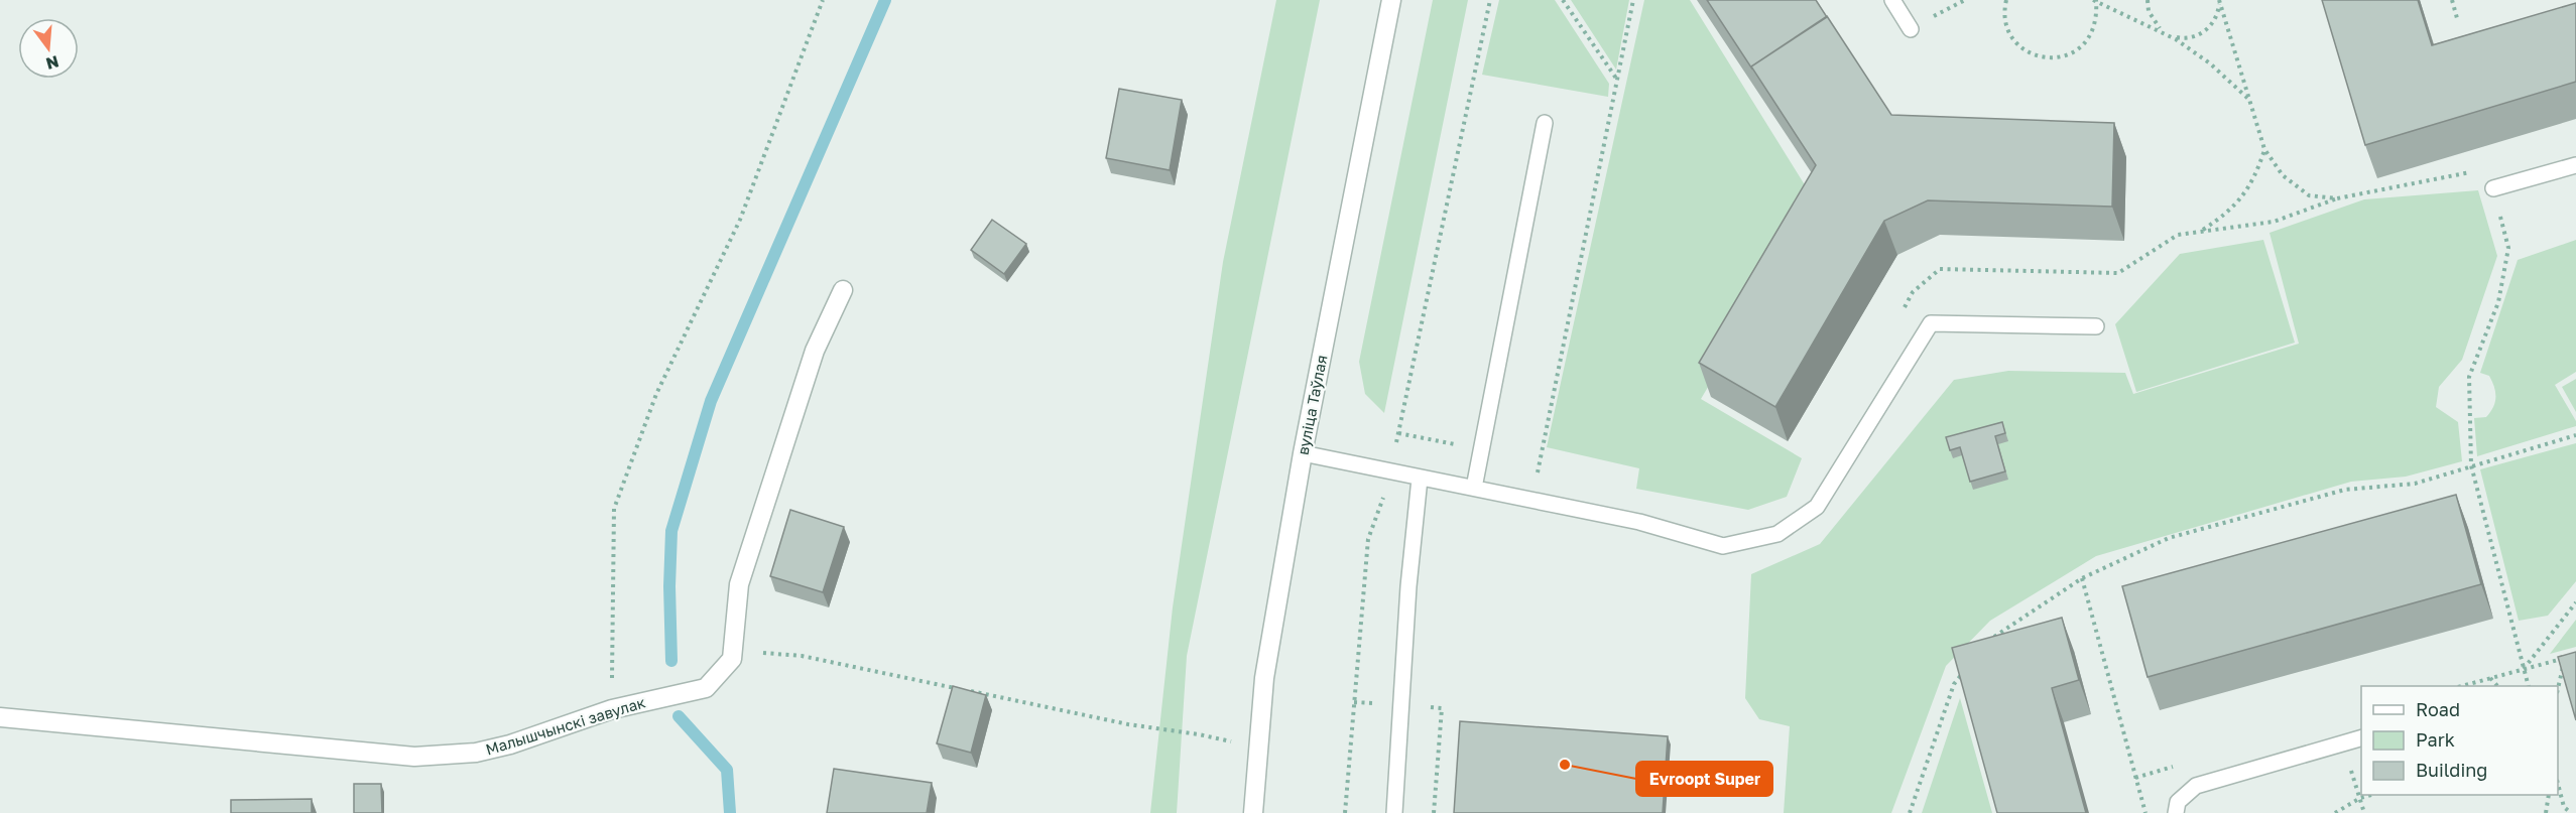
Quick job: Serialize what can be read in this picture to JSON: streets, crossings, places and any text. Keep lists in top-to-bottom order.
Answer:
{
  "streets": {
    "street": ["вуліца Таўлая", "Малышчынскі завулак"]
  },
  "places": ["Evroopt Super"],
  "legend": ["Road", "Park", "Building"],
  "north": "bottom"
}
